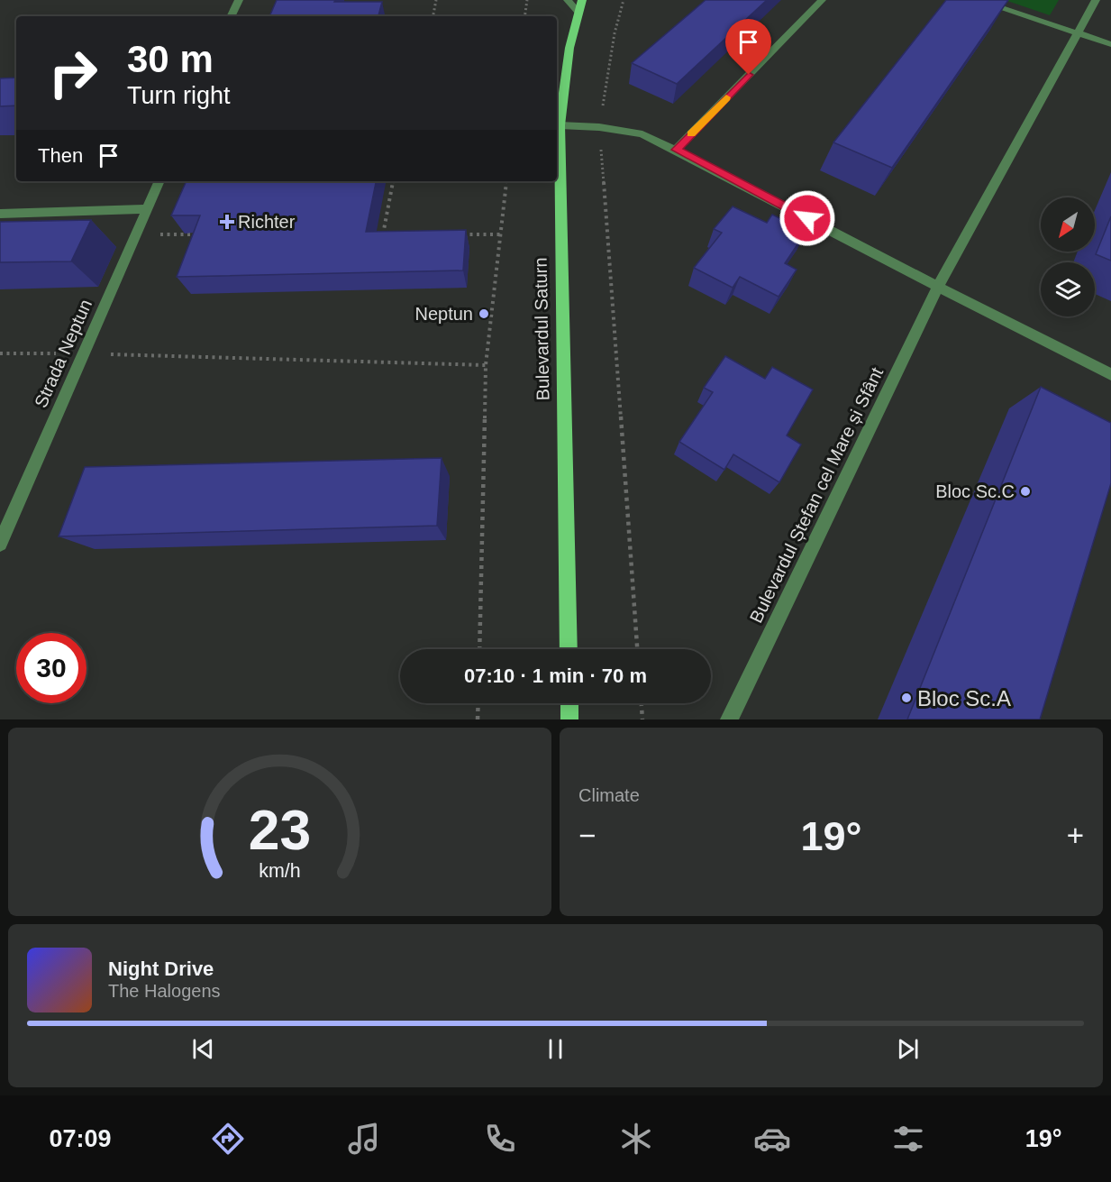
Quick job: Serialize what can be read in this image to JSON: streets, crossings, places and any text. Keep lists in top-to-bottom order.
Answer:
{
  "streets": {
    "main road": ["Bulevardul Saturn"],
    "street": ["Strada Neptun", "Bulevardul Ștefan cel Mare și Sfânt"]
  },
  "places": {
    "health": ["Richter"],
    "other": ["Neptun", "Bloc Sc.C", "Bloc Sc.A"]
  },
  "north": "bottom left",
  "page": {
    "turn": ["30 m", "Turn right"],
    "then": "Then",
    "limit": "30",
    "trip": "07:10 · 1 min · 70 m",
    "tile": "Climate",
    "heat": ["−", "19°", "+"],
    "song": ["Night Drive", "The Halogens"],
    "tabs": ["07:09", "19°"],
    "gauge": ["23", "km/h"]
  }
}
